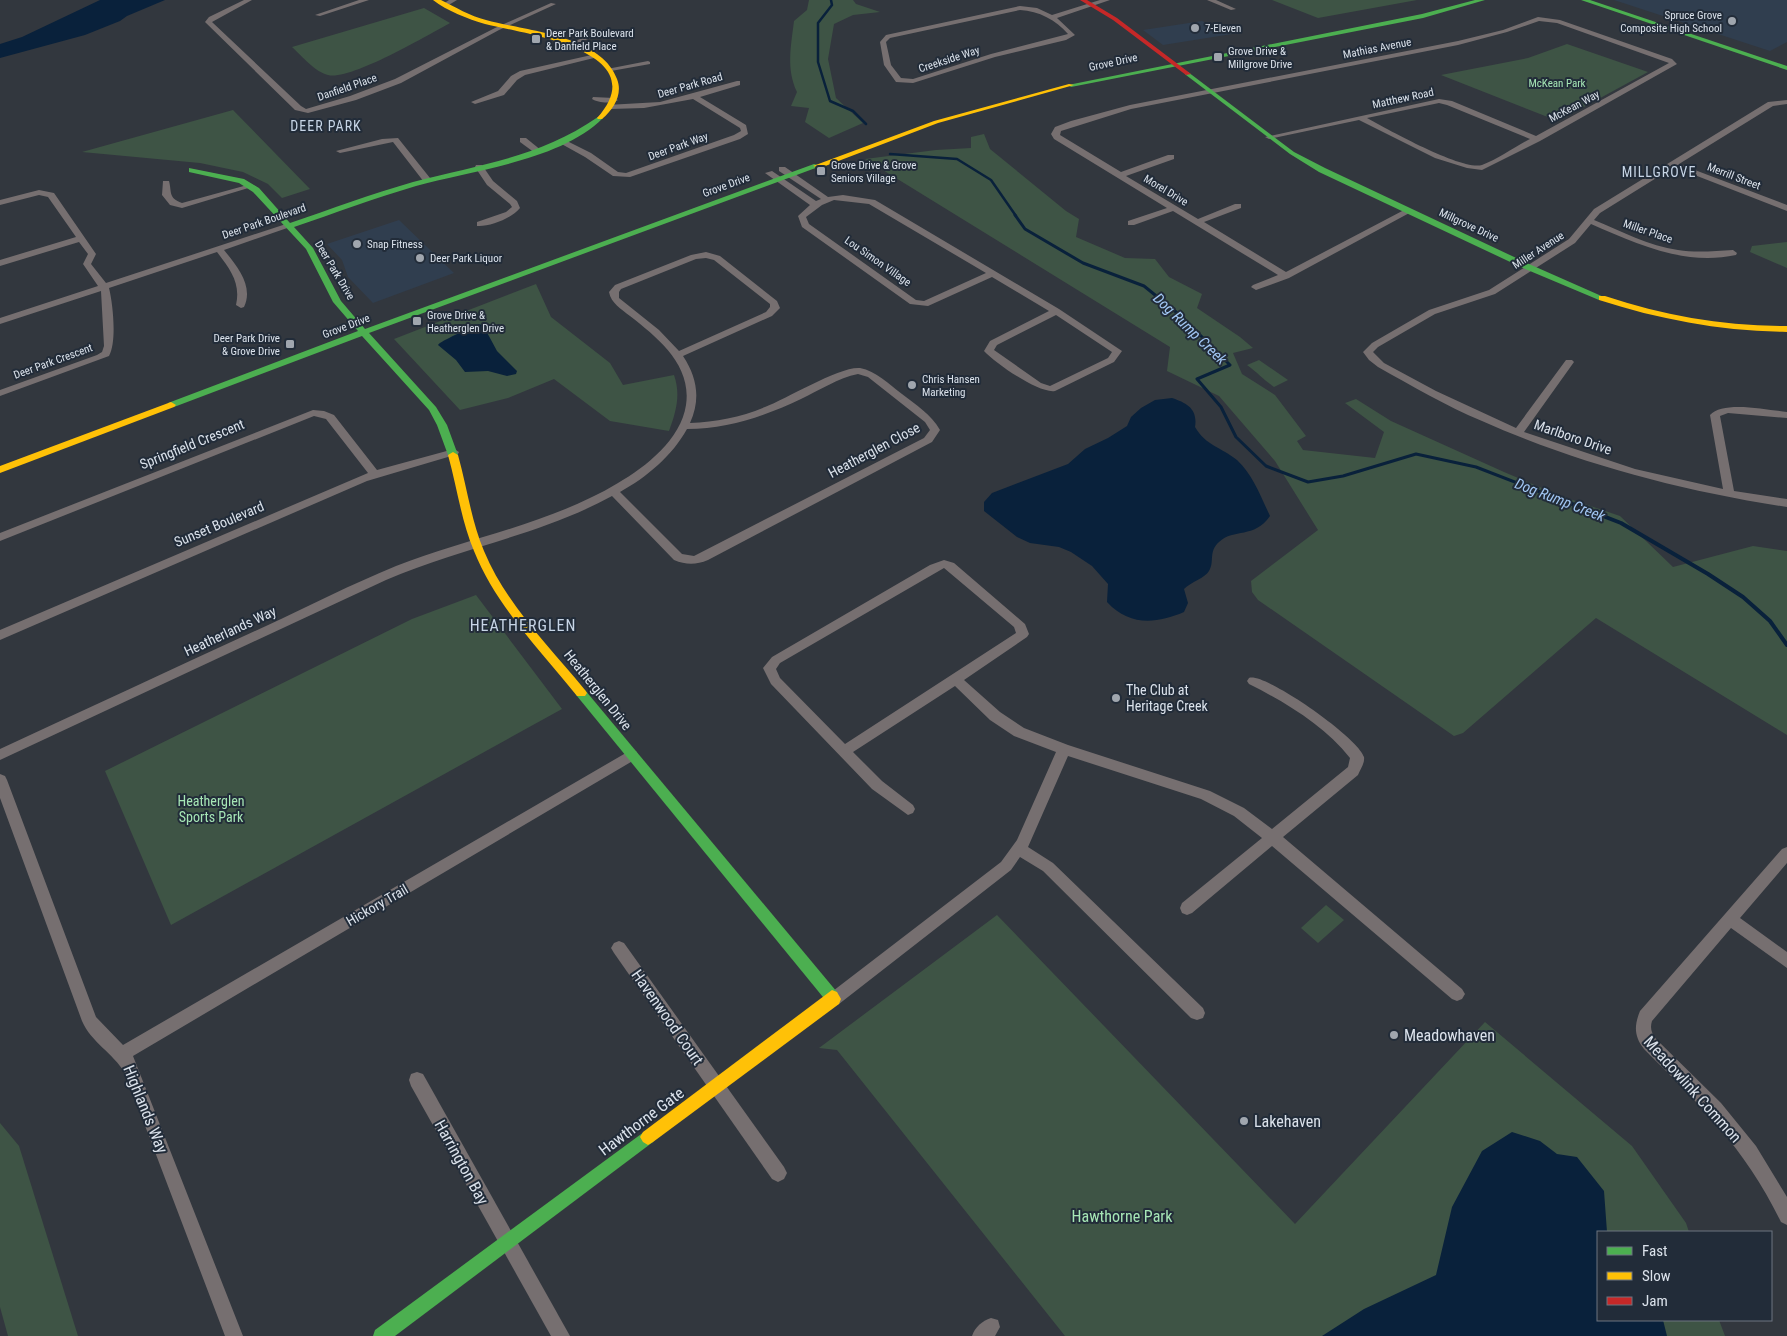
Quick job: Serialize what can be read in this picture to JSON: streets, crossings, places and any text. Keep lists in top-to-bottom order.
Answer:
{
  "streets": {
    "street": [
      "Mathias Avenue",
      "Creekside Way",
      "Grove Drive",
      "Deer Park Road",
      "Danfield Place",
      "Matthew Road",
      "McKean Way",
      "Deer Park Way",
      "Merrill Street",
      "Morel Drive",
      "Deer Park Boulevard",
      "Millgrove Drive",
      "Miller Place",
      "Miller Avenue",
      "Lou Simon Village",
      "Deer Park Drive",
      "Deer Park Crescent",
      "Marlboro Drive",
      "Springfield Crescent",
      "Heatherglen Close",
      "Sunset Boulevard",
      "Heatherlands Way",
      "Heatherglen Drive",
      "Hickory Trail",
      "Havenwood Court",
      "Meadowlink Common",
      "Highlands Way",
      "Hawthorne Gate",
      "Harrington Bay"
    ]
  },
  "crossings": [
    ["Mathias Avenue", "McKean Way"],
    ["Mathias Avenue", "Morel Drive"],
    ["Mathias Avenue", "Millgrove Drive"],
    ["Grove Drive", "Millgrove Drive"],
    ["Grove Drive", "Deer Park Drive"],
    ["Grove Drive", "Heatherglen Drive"],
    ["Deer Park Road", "Deer Park Way"],
    ["Deer Park Road", "Deer Park Boulevard"],
    ["Matthew Road", "McKean Way"],
    ["Matthew Road", "Millgrove Drive"],
    ["Deer Park Way", "Deer Park Boulevard"],
    ["Merrill Street", "Miller Avenue"],
    ["Morel Drive", "Millgrove Drive"],
    ["Deer Park Boulevard", "Deer Park Drive"],
    ["Deer Park Boulevard", "Deer Park Crescent"],
    ["Millgrove Drive", "Miller Avenue"],
    ["Miller Place", "Miller Avenue"],
    ["Miller Avenue", "Marlboro Drive"],
    ["Deer Park Drive", "Heatherglen Drive"],
    ["Springfield Crescent", "Sunset Boulevard"],
    ["Heatherglen Close", "Heatherlands Way"],
    ["Sunset Boulevard", "Heatherglen Drive"],
    ["Heatherlands Way", "Heatherglen Drive"],
    ["Heatherglen Drive", "Hickory Trail"],
    ["Heatherglen Drive", "Hawthorne Gate"],
    ["Hickory Trail", "Highlands Way"],
    ["Havenwood Court", "Hawthorne Gate"],
    ["Hawthorne Gate", "Harrington Bay"]
  ],
  "districts": ["DEER PARK", "MILLGROVE", "HEATHERGLEN"],
  "water": ["Dog Rump Creek"],
  "parks": ["McKean Park", "Heatherglen Sports Park", "Hawthorne Park"],
  "places": {
    "other": [
      "Spruce Grove Composite High School",
      "7-Eleven",
      "Snap Fitness",
      "Deer Park Liquor",
      "Chris Hansen Marketing",
      "The Club at Heritage Creek",
      "Meadowhaven",
      "Lakehaven"
    ],
    "transit": [
      "Deer Park Boulevard & Danfield Place",
      "Grove Drive & Millgrove Drive",
      "Grove Drive & Grove Seniors Village",
      "Grove Drive & Heatherglen Drive",
      "Deer Park Drive & Grove Drive"
    ]
  },
  "legend": ["Fast", "Slow", "Jam"]
}
